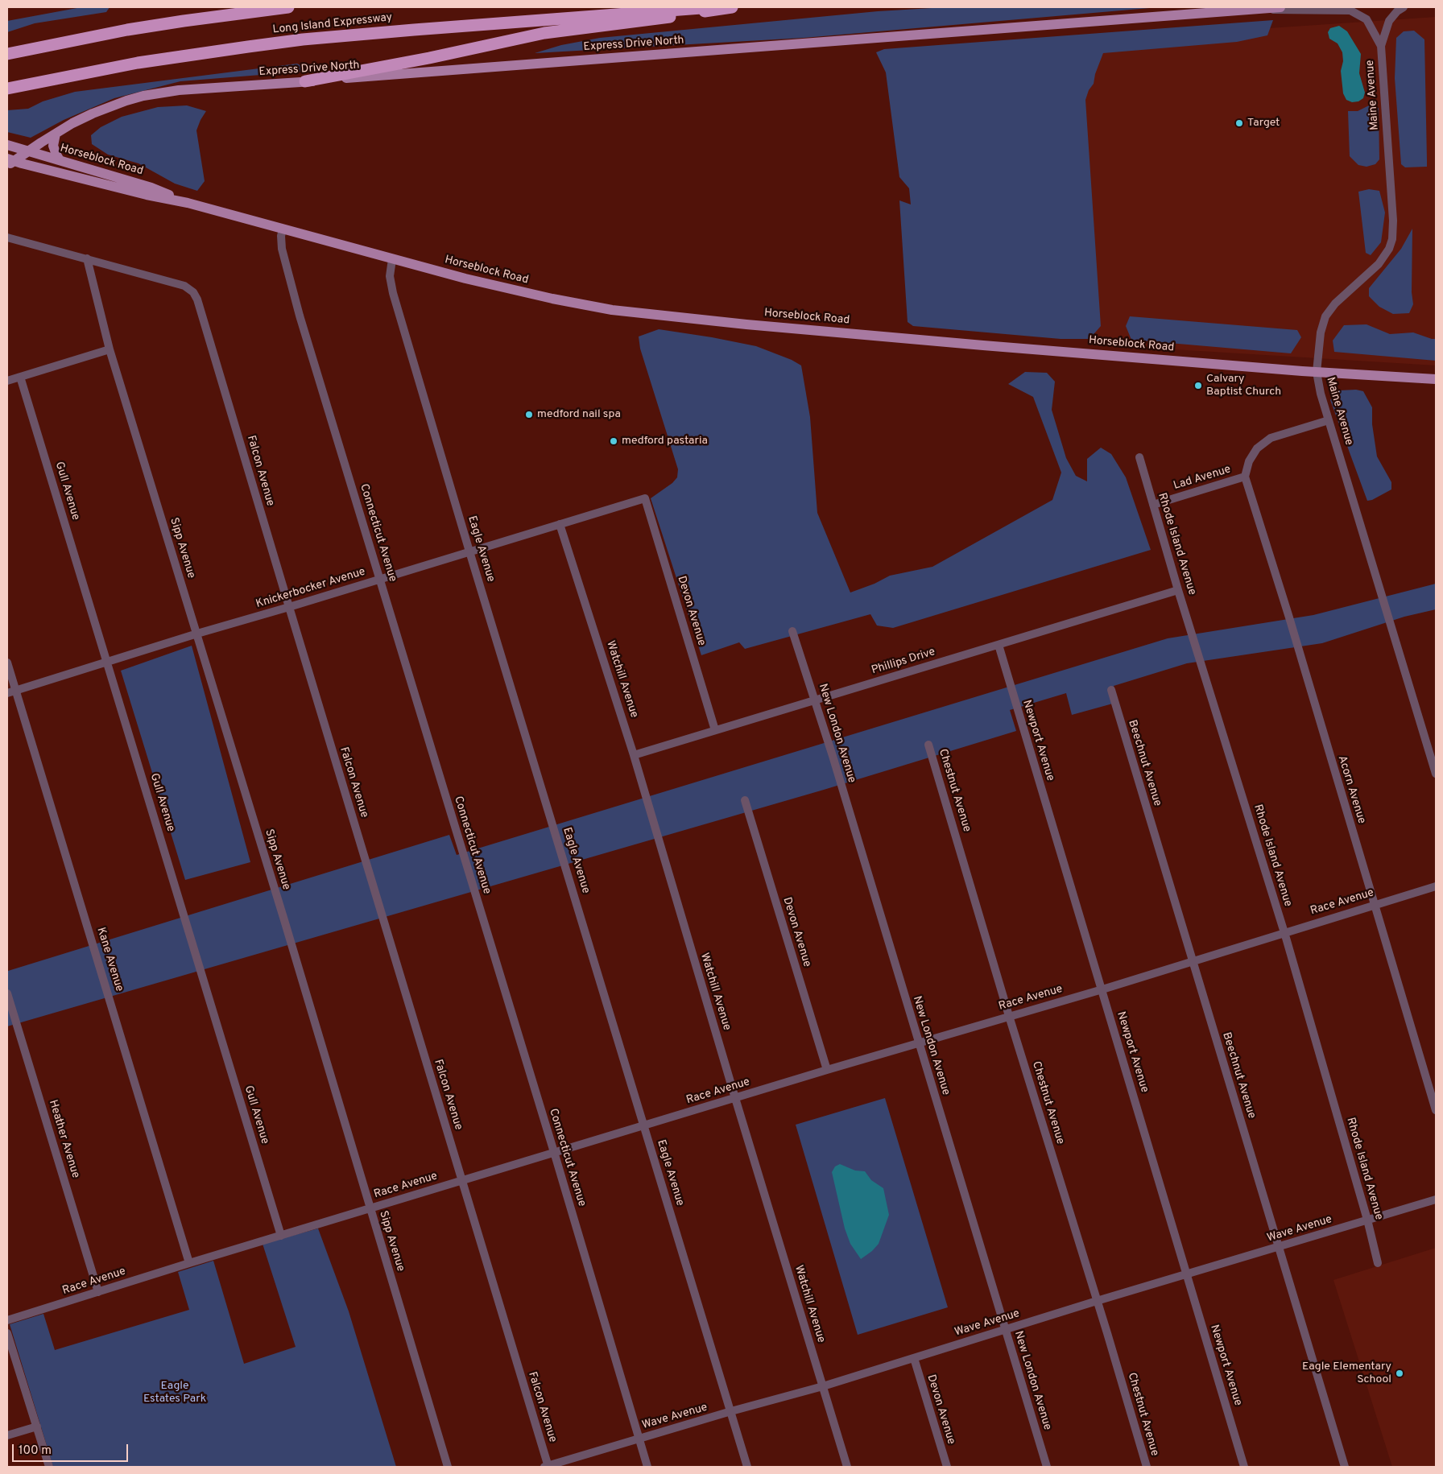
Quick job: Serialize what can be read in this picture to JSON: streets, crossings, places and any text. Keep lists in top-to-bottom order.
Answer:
{
  "streets": {
    "highway": ["Long Island Expressway"],
    "main road": ["Express Drive North", "Horseblock Road"],
    "street": [
      "Maine Avenue",
      "Falcon Avenue",
      "Lad Avenue",
      "Gull Avenue",
      "Connecticut Avenue",
      "Rhode Island Avenue",
      "Sipp Avenue",
      "Eagle Avenue",
      "Knickerbocker Avenue",
      "Devon Avenue",
      "Phillips Drive",
      "Watchill Avenue",
      "New London Avenue",
      "Newport Avenue",
      "Beechnut Avenue",
      "Acorn Avenue",
      "Chestnut Avenue",
      "Race Avenue",
      "Kane Avenue",
      "Heather Avenue",
      "Wave Avenue"
    ]
  },
  "crossings": [
    ["Express Drive North", "Horseblock Road"],
    ["Maine Avenue", "Horseblock Road"],
    ["Maine Avenue", "Lad Avenue"],
    ["Horseblock Road", "Connecticut Avenue"],
    ["Horseblock Road", "Eagle Avenue"],
    ["Falcon Avenue", "Sipp Avenue"],
    ["Falcon Avenue", "Knickerbocker Avenue"],
    ["Falcon Avenue", "Race Avenue"],
    ["Falcon Avenue", "Wave Avenue"],
    ["Lad Avenue", "Rhode Island Avenue"],
    ["Lad Avenue", "Acorn Avenue"],
    ["Gull Avenue", "Knickerbocker Avenue"],
    ["Gull Avenue", "Race Avenue"],
    ["Connecticut Avenue", "Knickerbocker Avenue"],
    ["Connecticut Avenue", "Race Avenue"],
    ["Connecticut Avenue", "Wave Avenue"],
    ["Rhode Island Avenue", "Phillips Drive"],
    ["Rhode Island Avenue", "Race Avenue"],
    ["Rhode Island Avenue", "Wave Avenue"],
    ["Sipp Avenue", "Knickerbocker Avenue"],
    ["Sipp Avenue", "Race Avenue"],
    ["Eagle Avenue", "Knickerbocker Avenue"],
    ["Eagle Avenue", "Race Avenue"],
    ["Eagle Avenue", "Wave Avenue"],
    ["Knickerbocker Avenue", "Devon Avenue"],
    ["Knickerbocker Avenue", "Watchill Avenue"],
    ["Knickerbocker Avenue", "Kane Avenue"],
    ["Devon Avenue", "Phillips Drive"],
    ["Devon Avenue", "Race Avenue"],
    ["Devon Avenue", "Wave Avenue"],
    ["Phillips Drive", "Watchill Avenue"],
    ["Phillips Drive", "New London Avenue"],
    ["Phillips Drive", "Newport Avenue"],
    ["Watchill Avenue", "Race Avenue"],
    ["Watchill Avenue", "Wave Avenue"],
    ["New London Avenue", "Race Avenue"],
    ["New London Avenue", "Wave Avenue"],
    ["Newport Avenue", "Race Avenue"],
    ["Newport Avenue", "Wave Avenue"],
    ["Beechnut Avenue", "Race Avenue"],
    ["Beechnut Avenue", "Wave Avenue"],
    ["Acorn Avenue", "Race Avenue"],
    ["Chestnut Avenue", "Race Avenue"],
    ["Chestnut Avenue", "Wave Avenue"],
    ["Race Avenue", "Kane Avenue"],
    ["Race Avenue", "Heather Avenue"]
  ],
  "parks": ["Eagle Estates Park"],
  "places": [
    "Target",
    "Calvary Baptist Church",
    "medford nail spa",
    "medford pastaria",
    "Eagle Elementary School"
  ],
  "scale_bar": "100 m"
}
